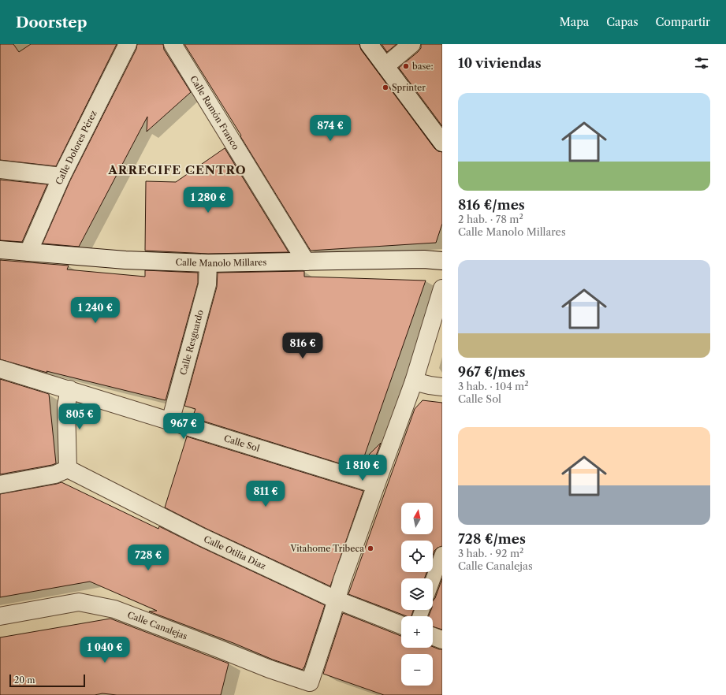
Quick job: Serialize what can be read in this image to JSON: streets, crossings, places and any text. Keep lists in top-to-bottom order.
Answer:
{
  "streets": {
    "street": [
      "Calle Ramón Franco",
      "Calle Dolores Pérez",
      "Calle Manolo Millares",
      "Calle Resguardo",
      "Calle Sol",
      "Calle Otilia Diaz",
      "Calle Canalejas"
    ]
  },
  "crossings": [
    ["Calle Ramón Franco", "Calle Manolo Millares"],
    ["Calle Dolores Pérez", "Calle Manolo Millares"],
    ["Calle Manolo Millares", "Calle Resguardo"],
    ["Calle Resguardo", "Calle Sol"],
    ["Calle Otilia Diaz", "Calle Canalejas"]
  ],
  "districts": ["ARRECIFE CENTRO"],
  "places": ["base:", "Sprinter", "Vitahome Tribeca"],
  "scale_bar": "20 m",
  "north": "top",
  "page": {
    "header": "Doorstep",
    "nav": ["Mapa", "Capas", "Compartir"],
    "heading": "10 viviendas",
    "list": [
      {
        "name": "816 €/mes",
        "note": "2 hab. · 78 m² · Calle Manolo Millares"
      },
      {
        "name": "967 €/mes",
        "note": "3 hab. · 104 m² · Calle Sol"
      },
      {
        "name": "728 €/mes",
        "note": "3 hab. · 92 m² · Calle Canalejas"
      }
    ],
    "price": [
      "874 €",
      "1 280 €",
      "1 240 €",
      "816 €",
      "805 €",
      "967 €",
      "1 810 €",
      "811 €",
      "728 €",
      "1 040 €"
    ],
    "map_buttons": ["+", "−"],
    "scale": "20 m"
  }
}
